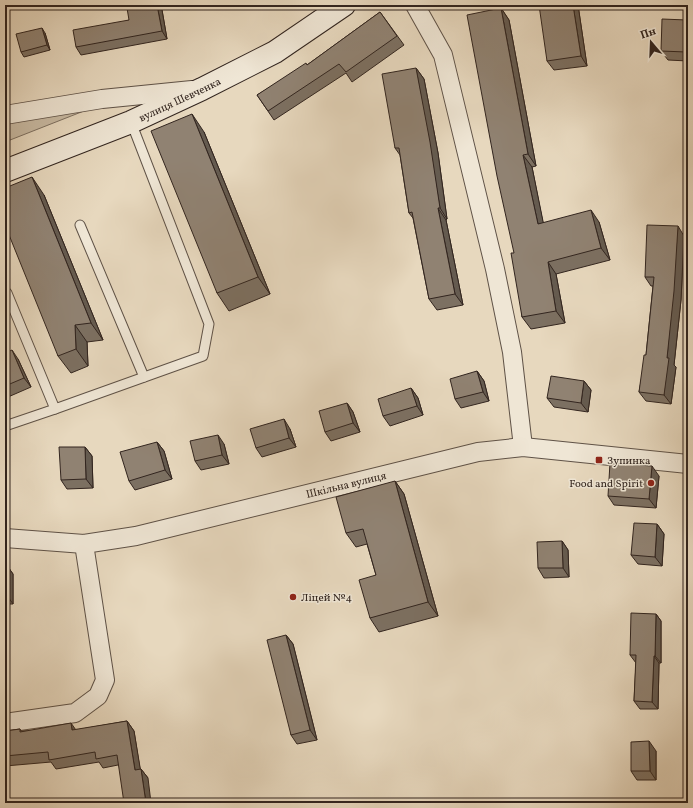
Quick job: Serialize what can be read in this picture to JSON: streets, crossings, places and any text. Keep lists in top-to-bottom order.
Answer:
{
  "streets": {
    "main road": ["вулиця Шевченка"],
    "street": ["Шкільна вулиця"]
  },
  "places": {
    "transit": ["Зупинка"],
    "other": ["Food and Spirit", "Ліцей №4"]
  },
  "north": "top"
}
